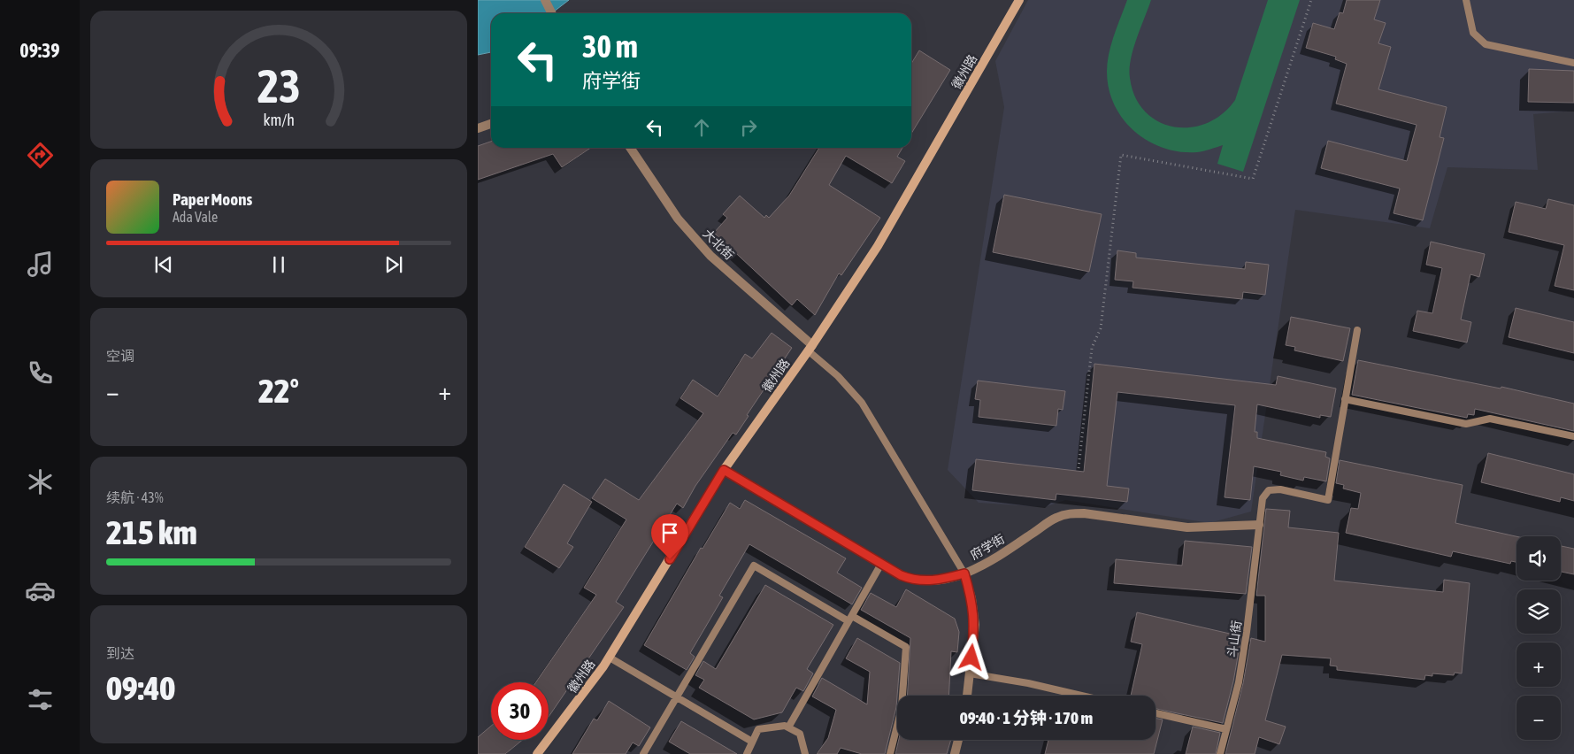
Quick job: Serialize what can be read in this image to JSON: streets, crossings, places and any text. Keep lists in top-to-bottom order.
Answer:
{
  "streets": {
    "main road": ["徽州路"],
    "street": ["大北街", "府学街"],
    "lane": ["斗山街"]
  },
  "crossings": [
    ["徽州路", "大北街"],
    ["徽州路", "府学街"],
    ["府学街", "斗山街"]
  ],
  "page": {
    "tabs": "09:39",
    "turn": ["30 m", "府学街"],
    "song": ["Paper Moons", "Ada Vale"],
    "tile": [
      "空调",
      ["续航 · 43%", "215 km"],
      ["到达", "09:40"]
    ],
    "heat": ["−", "22°", "+"],
    "map_buttons": ["+", "−"],
    "limit": "30",
    "trip": "09:40 · 1 分钟 · 170 m",
    "gauge": ["23", "km/h"]
  }
}
